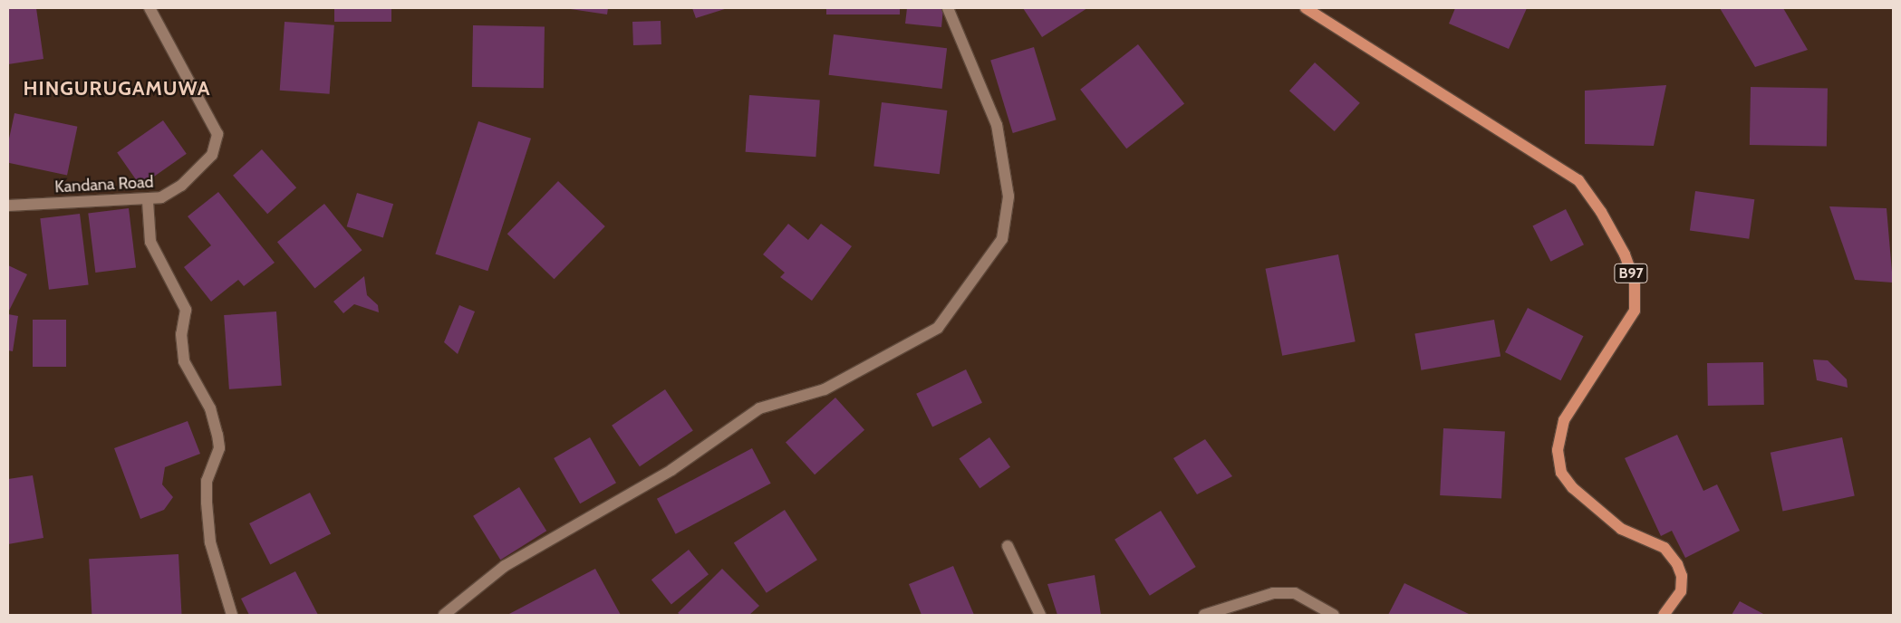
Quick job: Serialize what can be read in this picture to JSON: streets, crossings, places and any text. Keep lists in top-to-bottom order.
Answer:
{
  "streets": {
    "main road": ["B97"],
    "street": ["Kandana Road"]
  },
  "districts": ["HINGURUGAMUWA"]
}
